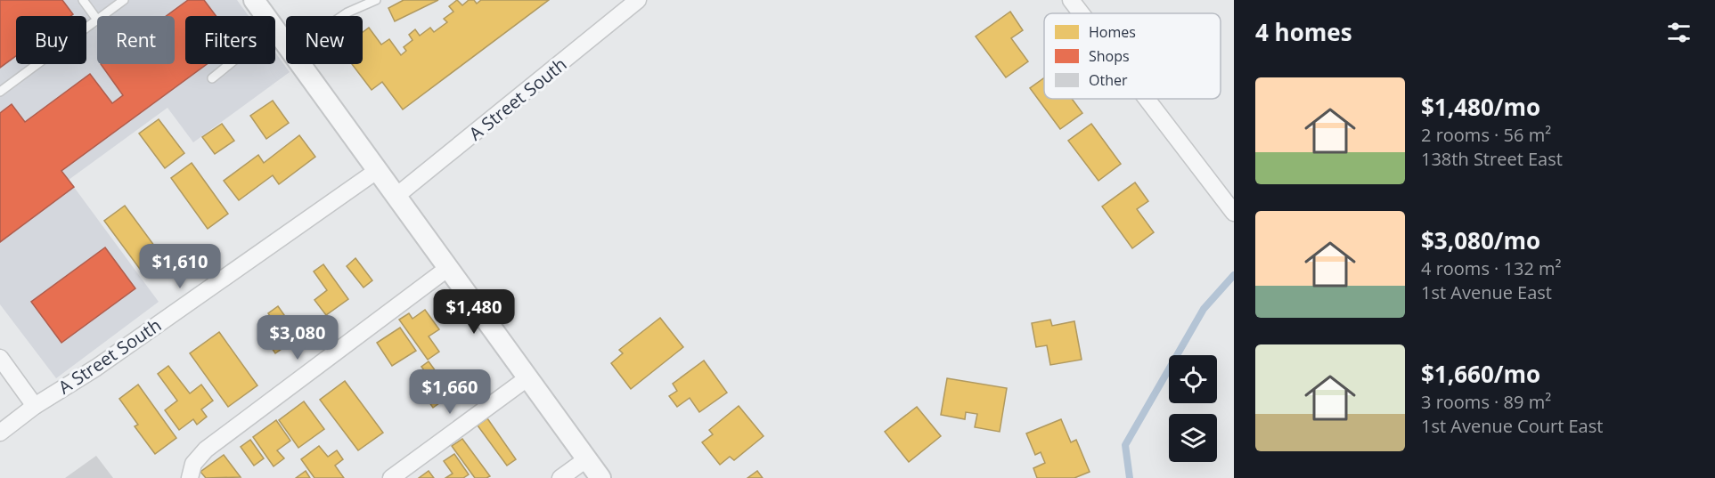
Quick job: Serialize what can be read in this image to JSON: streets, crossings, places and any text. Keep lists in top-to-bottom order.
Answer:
{
  "streets": {
    "street": ["A Street South"]
  },
  "legend": ["Homes", "Shops", "Other"],
  "page": {
    "heading": "4 homes",
    "chip": [
      "Buy",
      "Rent",
      "Filters",
      "New"
    ],
    "list": [
      {
        "name": "$1,480/mo",
        "note": "2 rooms · 56 m² · 138th Street East"
      },
      {
        "name": "$3,080/mo",
        "note": "4 rooms · 132 m² · 1st Avenue East"
      },
      {
        "name": "$1,660/mo",
        "note": "3 rooms · 89 m² · 1st Avenue Court East"
      }
    ],
    "price": [
      "$1,610",
      "$1,480",
      "$3,080",
      "$1,660"
    ]
  }
}
